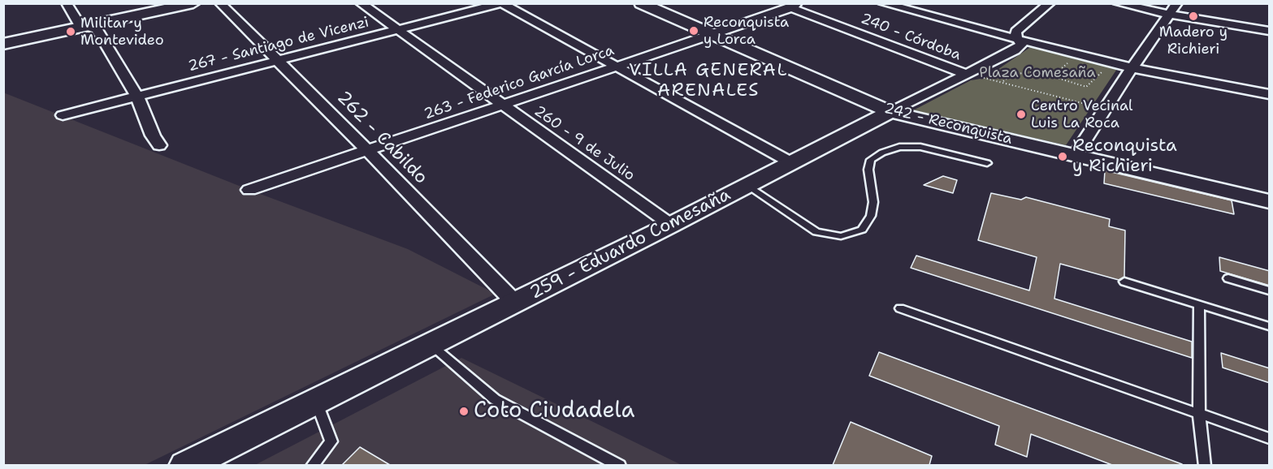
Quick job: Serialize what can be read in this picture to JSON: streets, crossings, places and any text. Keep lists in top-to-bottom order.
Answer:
{
  "streets": {
    "street": [
      "240 - Córdoba",
      "267 - Santiago de Vicenzi",
      "263 - Federico García Lorca",
      "242 - Reconquista",
      "262 - Cabildo",
      "260 - 9 de Julio",
      "259 - Eduardo Comesaña"
    ]
  },
  "crossings": [
    ["240 - Córdoba", "263 - Federico García Lorca"],
    ["240 - Córdoba", "259 - Eduardo Comesaña"],
    ["267 - Santiago de Vicenzi", "262 - Cabildo"],
    ["267 - Santiago de Vicenzi", "260 - 9 de Julio"],
    ["263 - Federico García Lorca", "242 - Reconquista"],
    ["263 - Federico García Lorca", "262 - Cabildo"],
    ["263 - Federico García Lorca", "260 - 9 de Julio"],
    ["242 - Reconquista", "259 - Eduardo Comesaña"],
    ["262 - Cabildo", "259 - Eduardo Comesaña"],
    ["260 - 9 de Julio", "259 - Eduardo Comesaña"]
  ],
  "districts": ["VILLA GENERAL ARENALES"],
  "parks": ["Plaza Comesaña"],
  "places": [
    "Madero y Richieri",
    "Reconquista y Lorca",
    "Militar y Montevideo",
    "Centro Vecinal Luis La Roca",
    "Reconquista y Richieri",
    "Coto Ciudadela"
  ]
}
